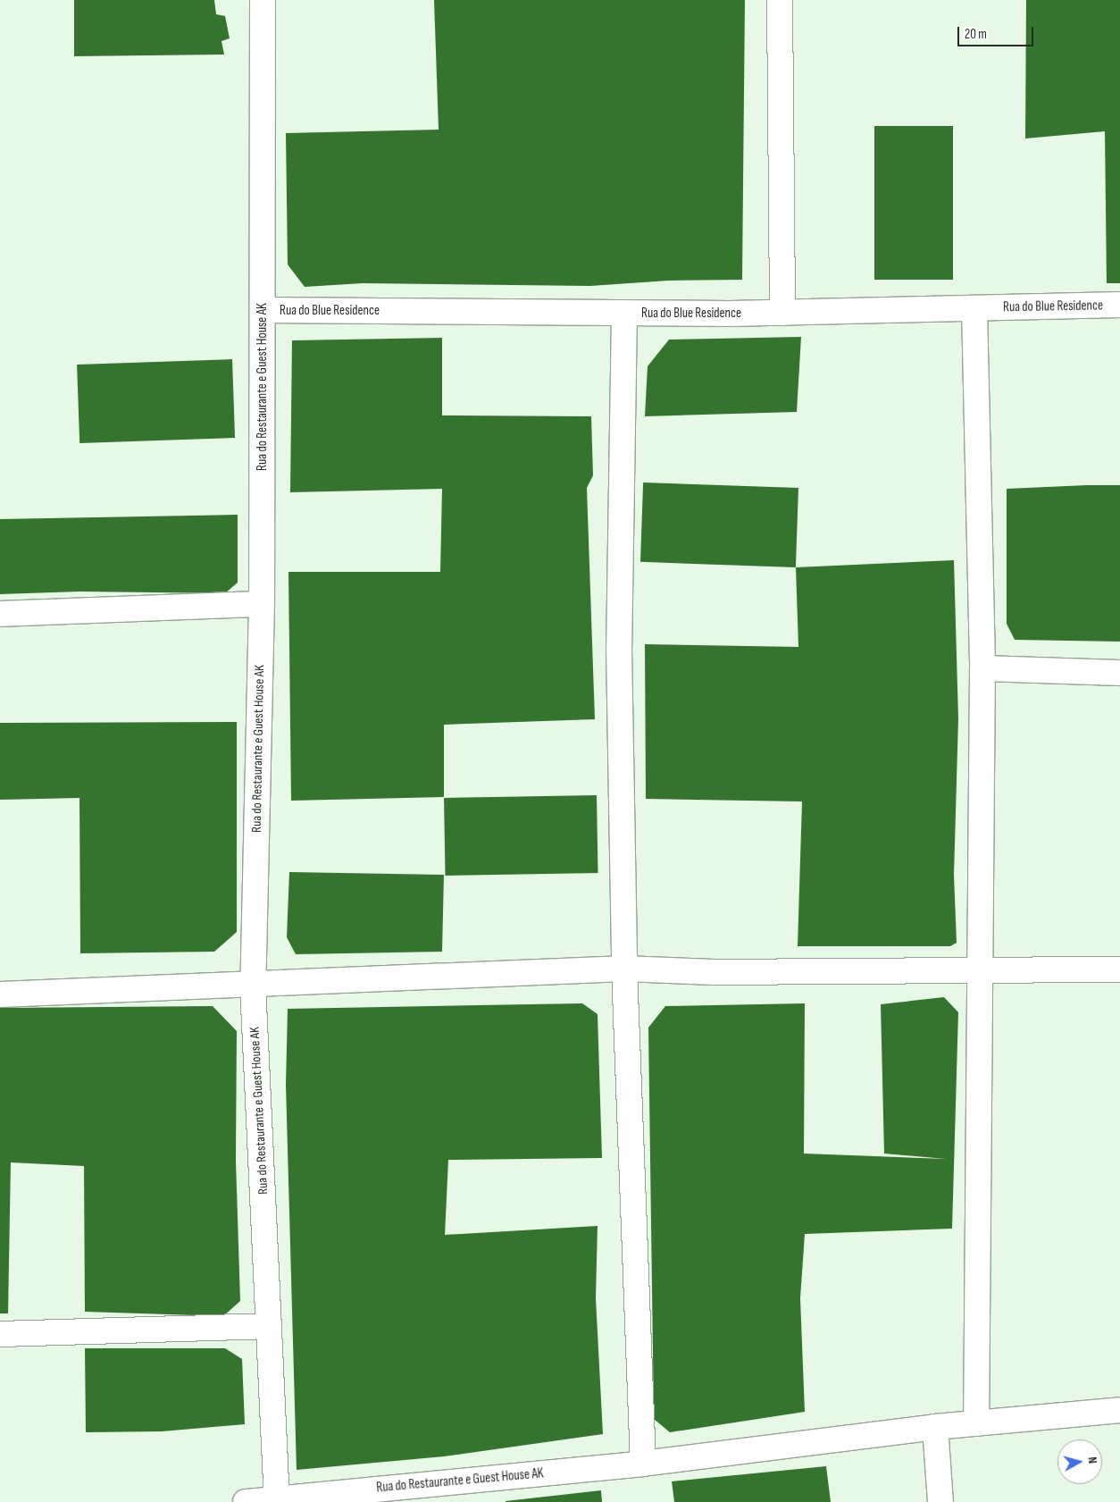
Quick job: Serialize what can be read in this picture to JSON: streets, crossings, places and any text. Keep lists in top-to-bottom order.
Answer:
{
  "streets": {
    "street": ["Rua do Blue Residence", "Rua do Restaurante e Guest House AK"]
  },
  "crossings": [
    ["Rua do Blue Residence", "Rua do Restaurante e Guest House AK"]
  ],
  "scale_bar": "20 m",
  "north": "right"
}
